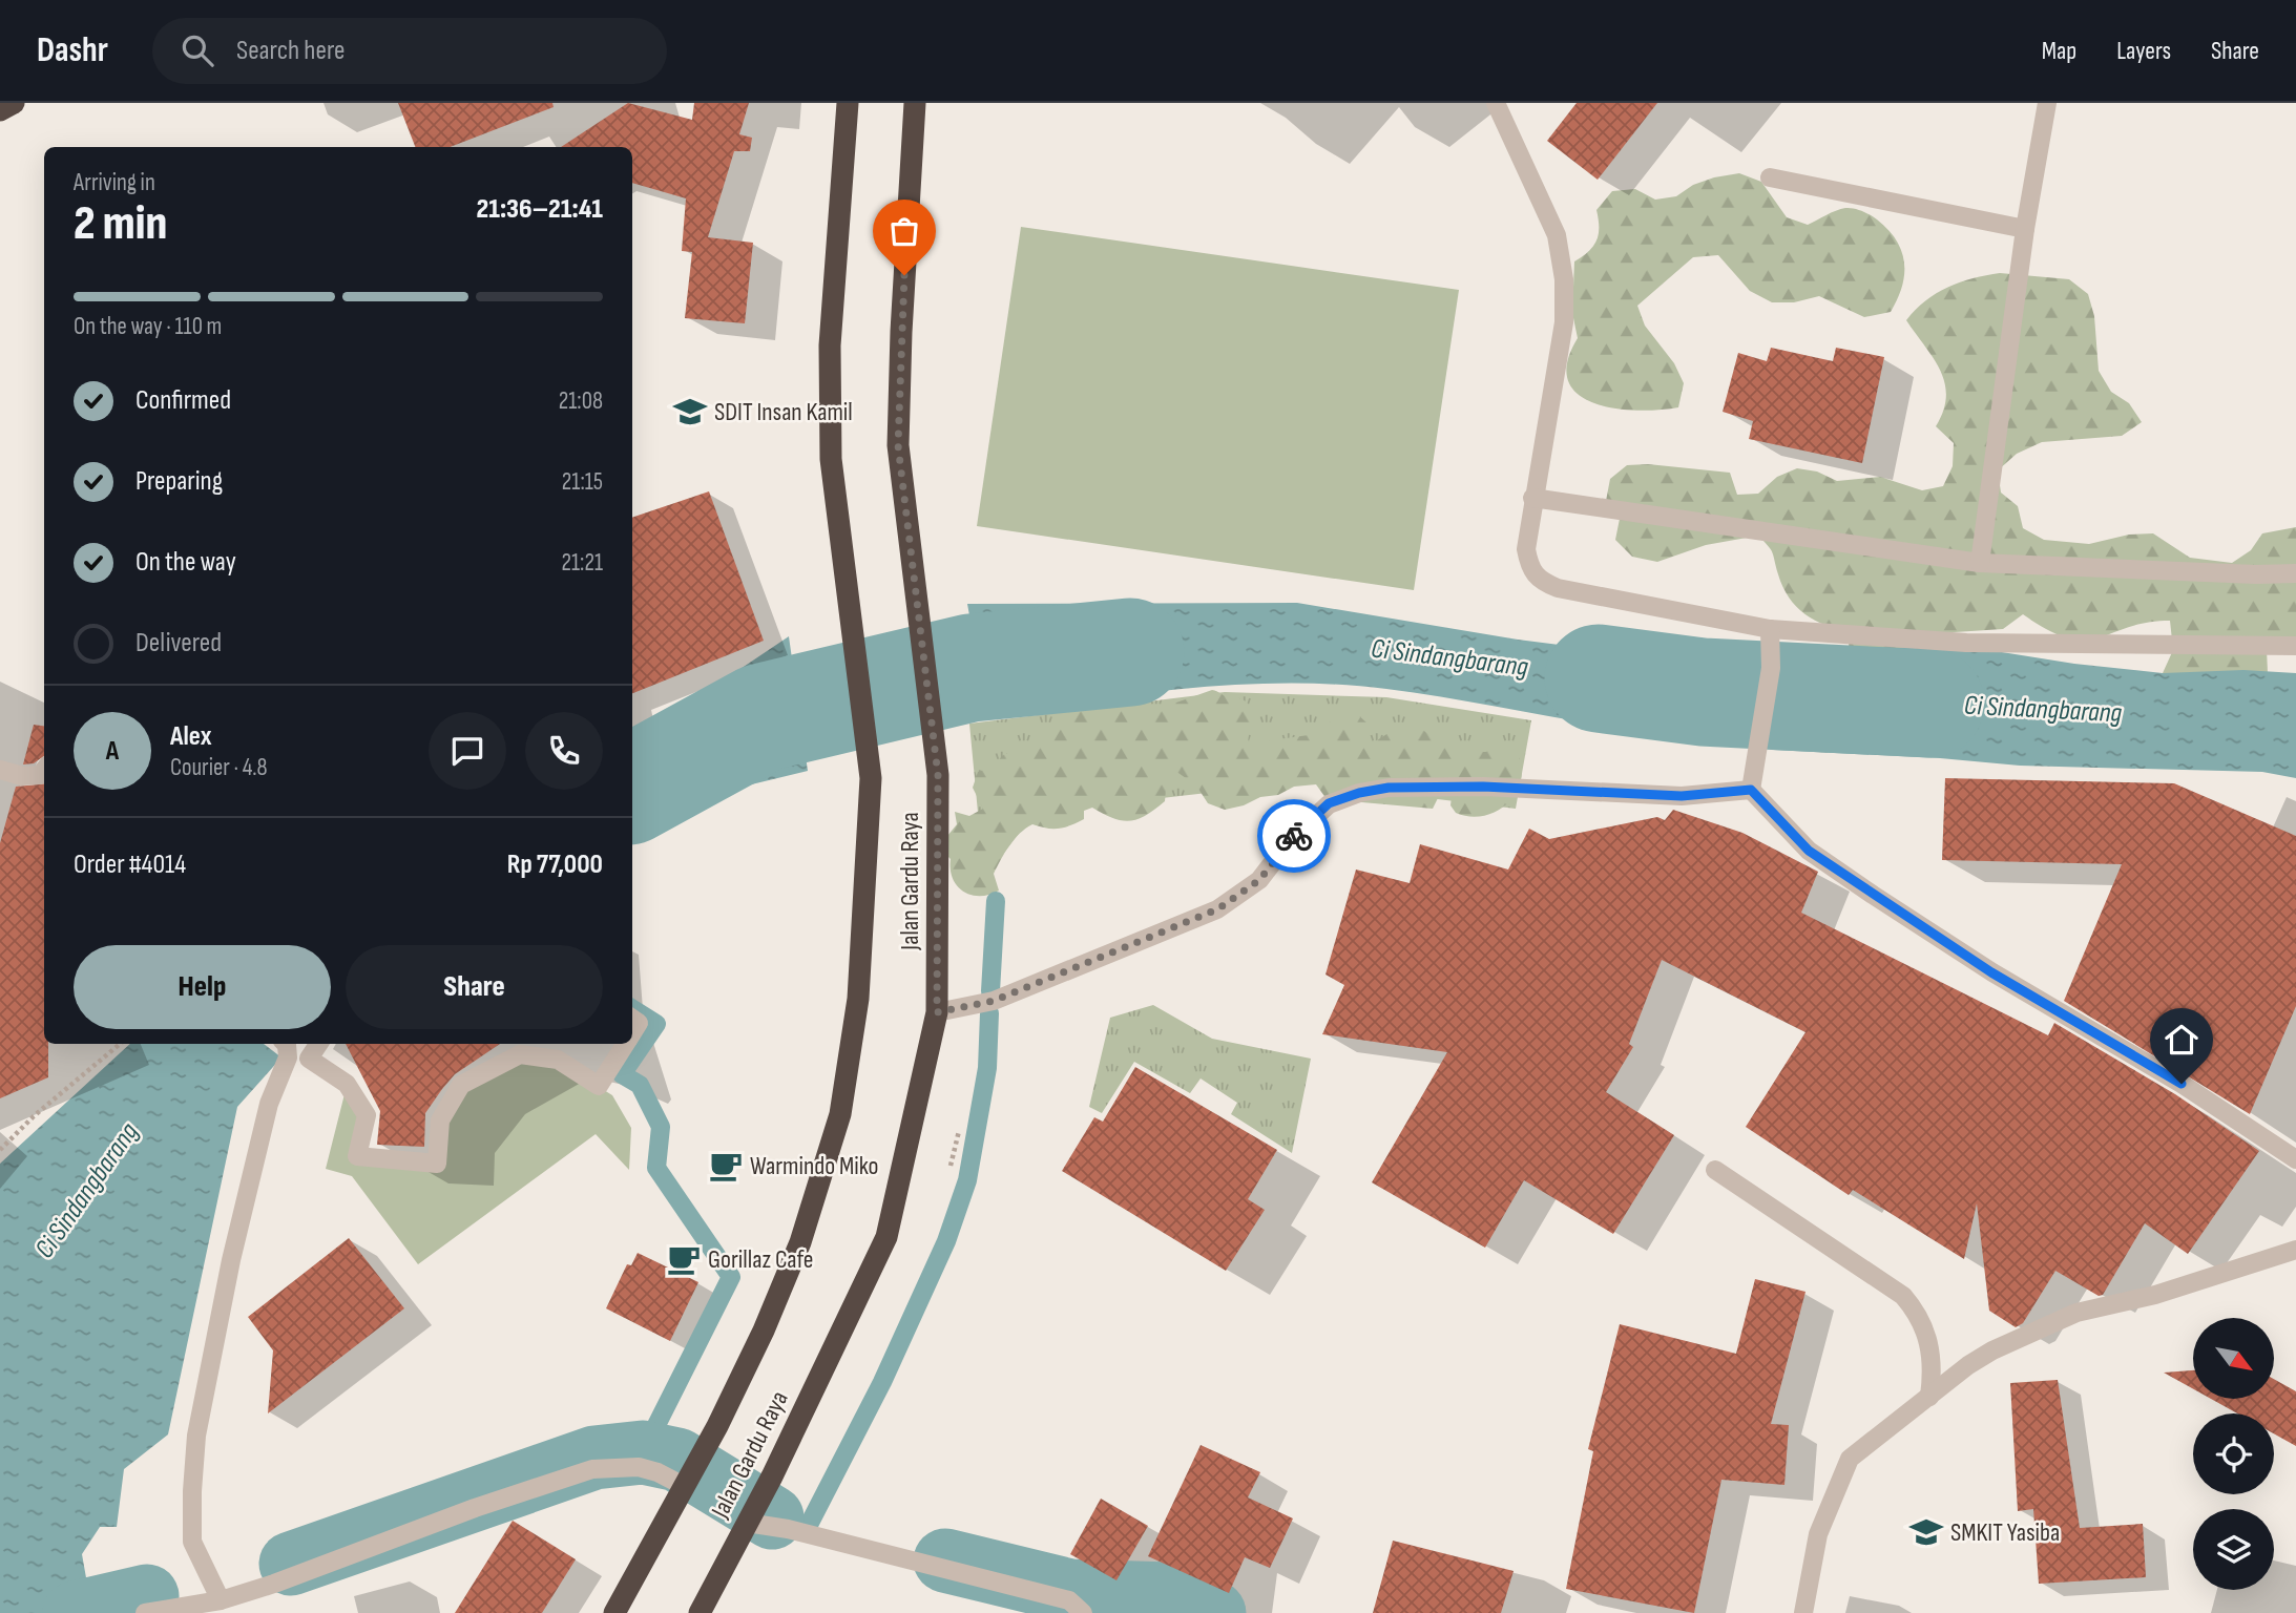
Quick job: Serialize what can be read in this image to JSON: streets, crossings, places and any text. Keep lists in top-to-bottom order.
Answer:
{
  "streets": {
    "highway": ["Jalan Gardu Raya"]
  },
  "water": ["Ci Sindangbarang"],
  "places": {
    "school or university": ["SDIT Insan Kamil", "SMKIT Yasiba"],
    "cafe": ["Warmindo Miko", "Gorillaz Cafe"]
  },
  "north": "bottom right",
  "page": {
    "header": "Dashr",
    "search": "Search here",
    "nav": ["Map", "Layers", "Share"],
    "heading": ["2 min", "Arriving in", "21:36–21:41"],
    "panel": [
      "Alex",
      "Courier · 4.8",
      "Order #4014",
      "Rp 77,000"
    ],
    "bar": "On the way · 110 m",
    "list": [
      ["Confirmed", "21:08"],
      ["Preparing", "21:15"],
      ["On the way", "21:21"],
      "Delivered"
    ],
    "round": "A",
    "buttons": ["Help", "Share"]
  }
}
